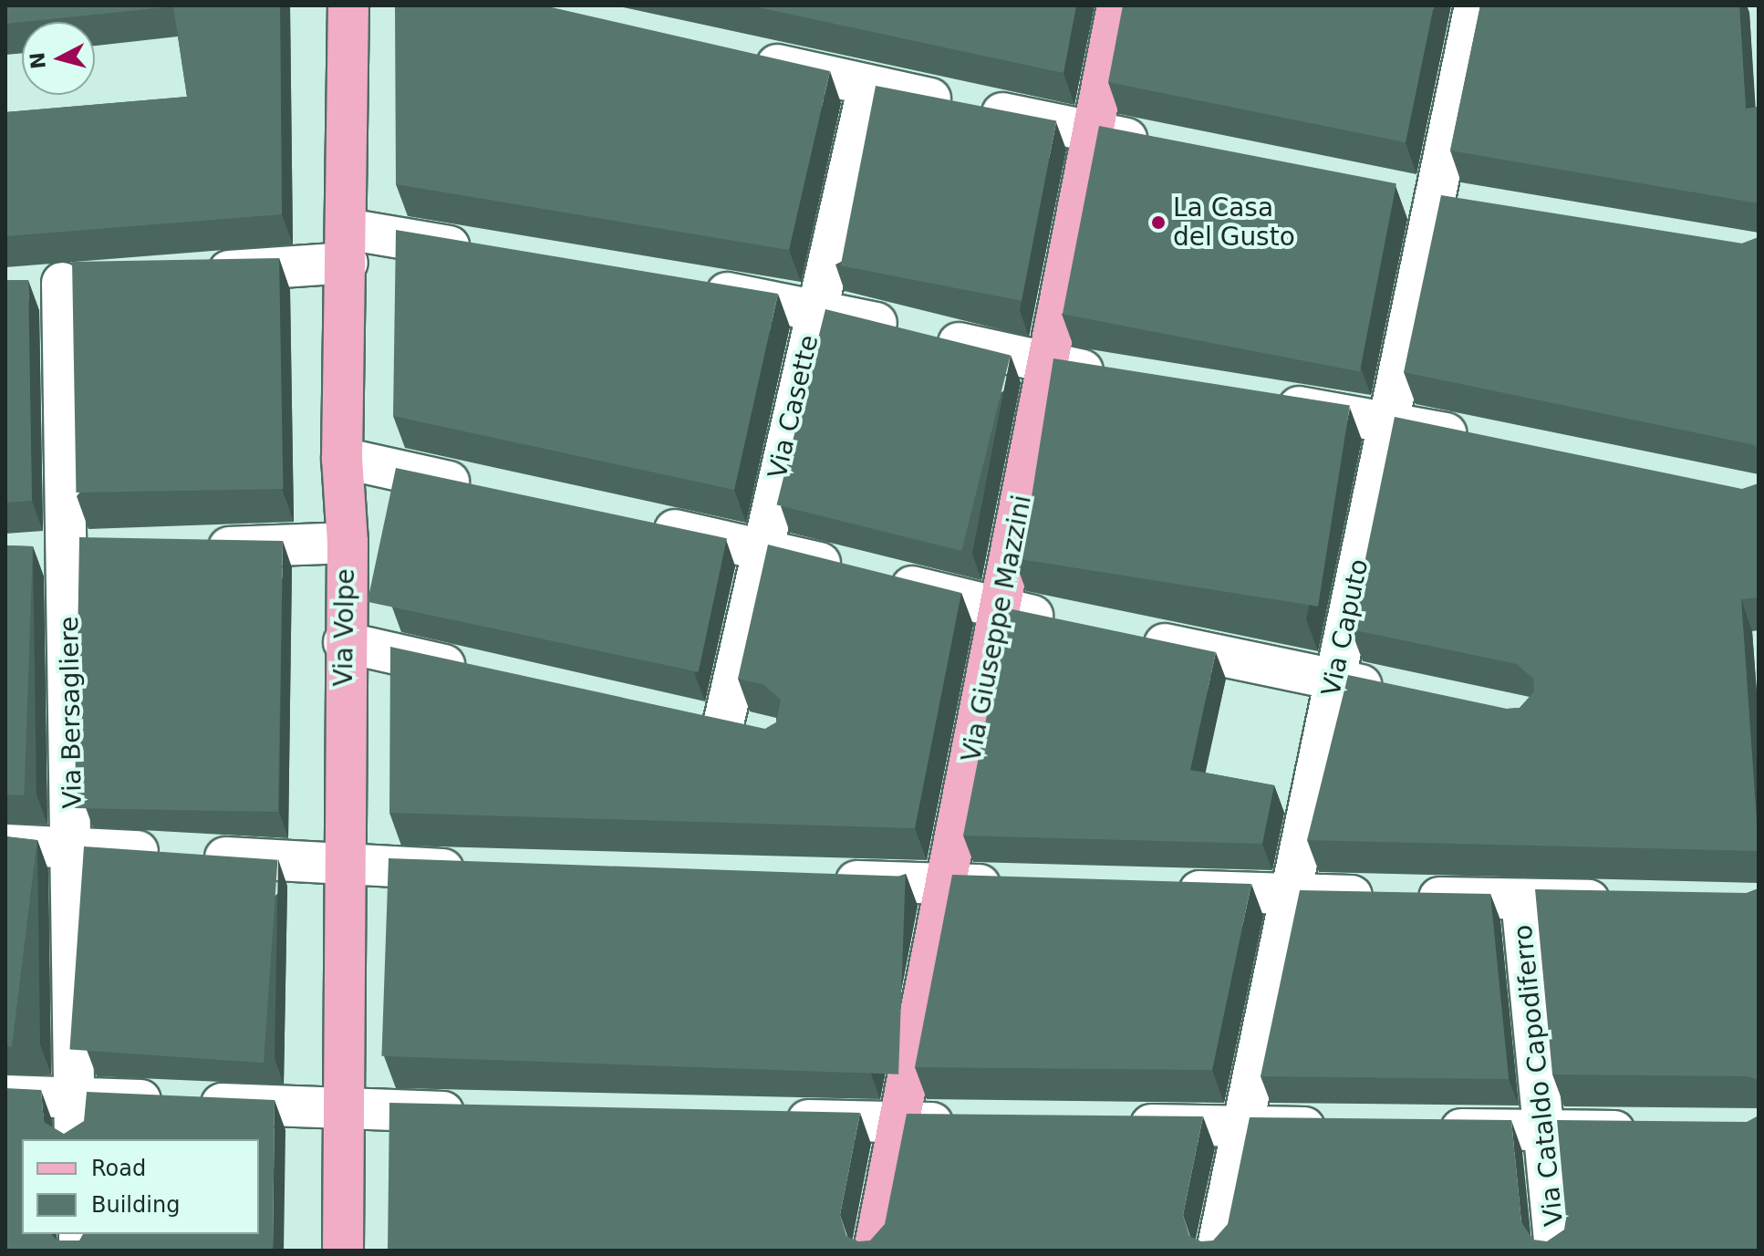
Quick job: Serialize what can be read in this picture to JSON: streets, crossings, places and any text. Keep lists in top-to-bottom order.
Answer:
{
  "streets": {
    "main road": ["Via Volpe", "Via Giuseppe Mazzini"],
    "street": [
      "Via Casette",
      "Via Caputo",
      "Via Bersagliere",
      "Via Cataldo Capodiferro"
    ]
  },
  "places": ["La Casa del Gusto"],
  "legend": ["Road", "Building"],
  "north": "left"
}
